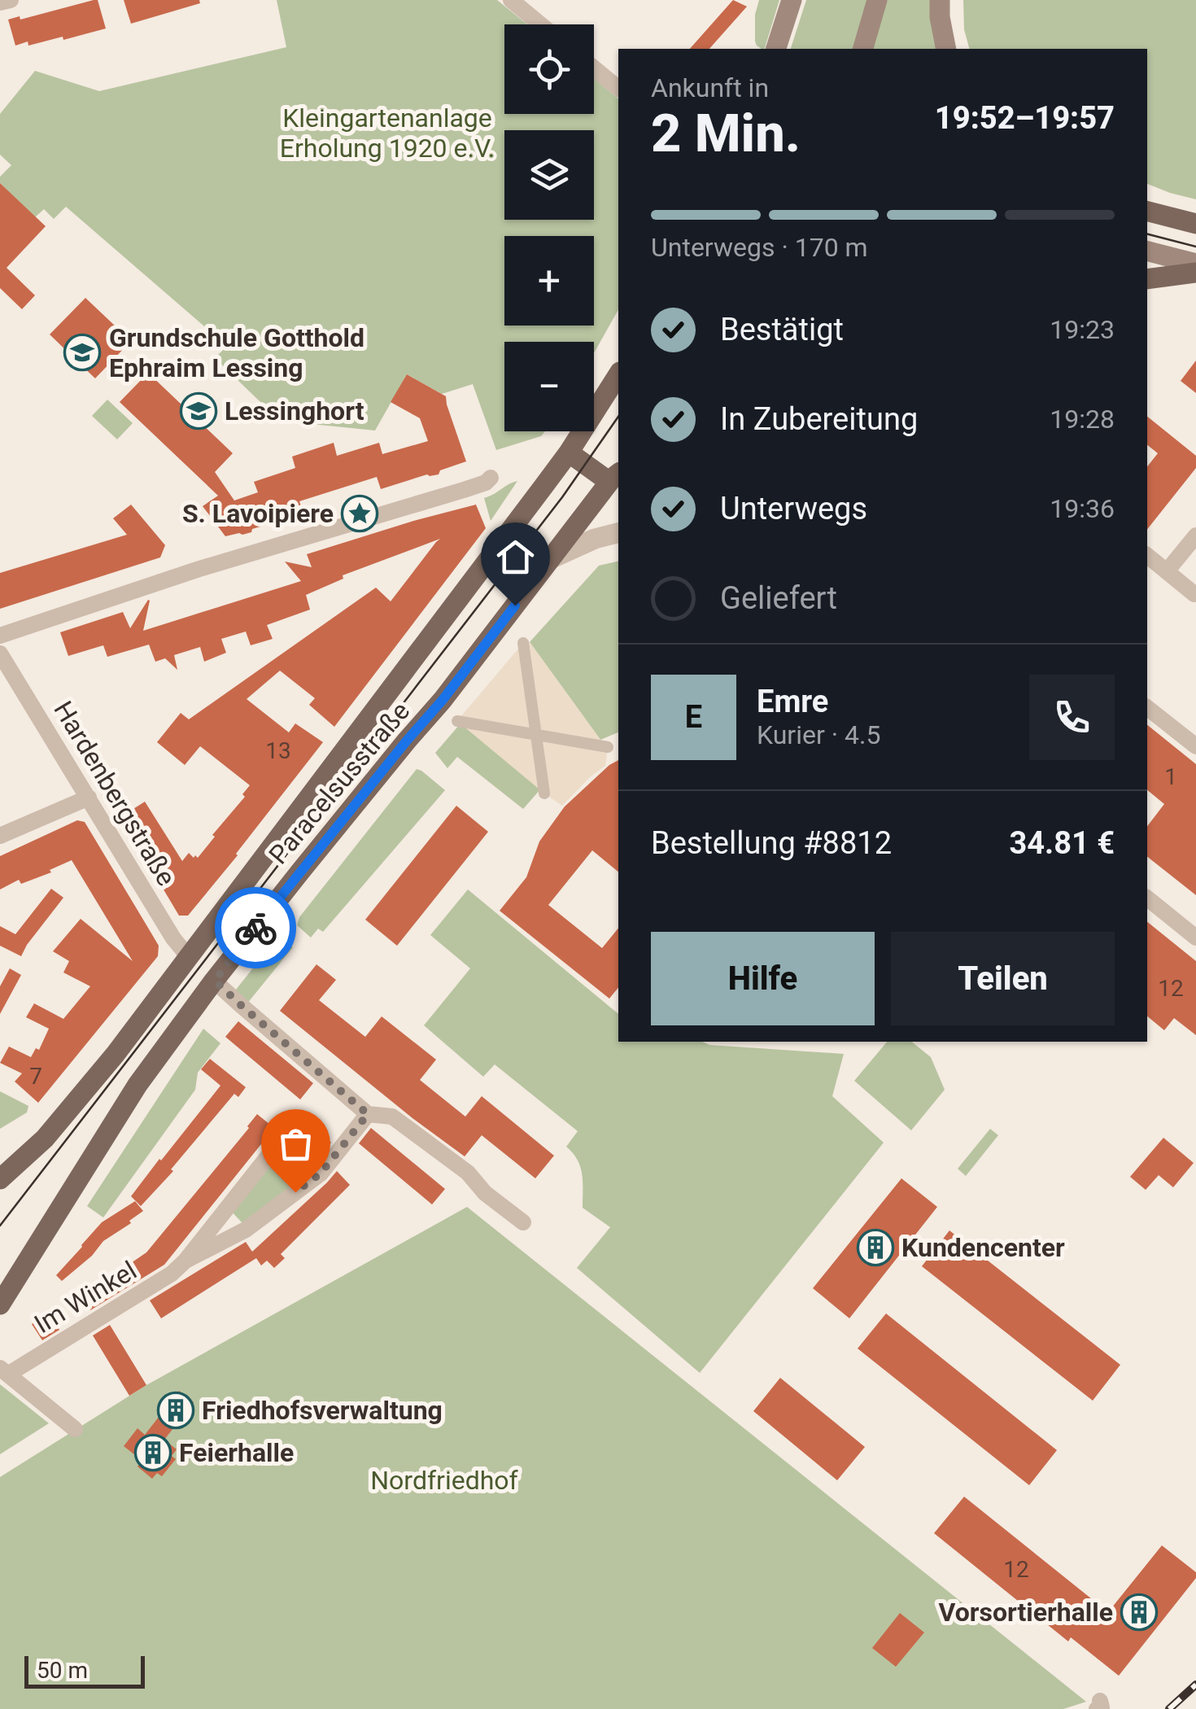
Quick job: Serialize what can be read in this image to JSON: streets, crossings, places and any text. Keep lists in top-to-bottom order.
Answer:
{
  "streets": {
    "main road": ["Paracelsusstraße"],
    "street": ["Hardenbergstraße", "Im Winkel"]
  },
  "crossings": [
    ["Paracelsusstraße", "Hardenbergstraße"]
  ],
  "parks": ["Kleingartenanlage Erholung 1920 e.V.", "Nordfriedhof"],
  "places": {
    "school or university": ["Grundschule Gotthold Ephraim Lessing", "Lessinghort"],
    "place": ["S. Lavoipiere"],
    "building": [
      "Kundencenter",
      "Friedhofsverwaltung",
      "Feierhalle",
      "Vorsortierhalle"
    ]
  },
  "house_numbers": [
    "13",
    "1",
    "12",
    "7",
    "12"
  ],
  "scale_bar": "50 m",
  "page": {
    "map_buttons": ["+", "−"],
    "heading": ["2 Min.", "Ankunft in", "19:52–19:57"],
    "panel": [
      "Emre",
      "Kurier · 4.5",
      "Bestellung #8812",
      "34.81 €"
    ],
    "bar": "Unterwegs · 170 m",
    "list": [
      ["Bestätigt", "19:23"],
      ["In Zubereitung", "19:28"],
      ["Unterwegs", "19:36"],
      "Geliefert"
    ],
    "round": "E",
    "buttons": ["Hilfe", "Teilen"],
    "scale": "50 m"
  }
}
